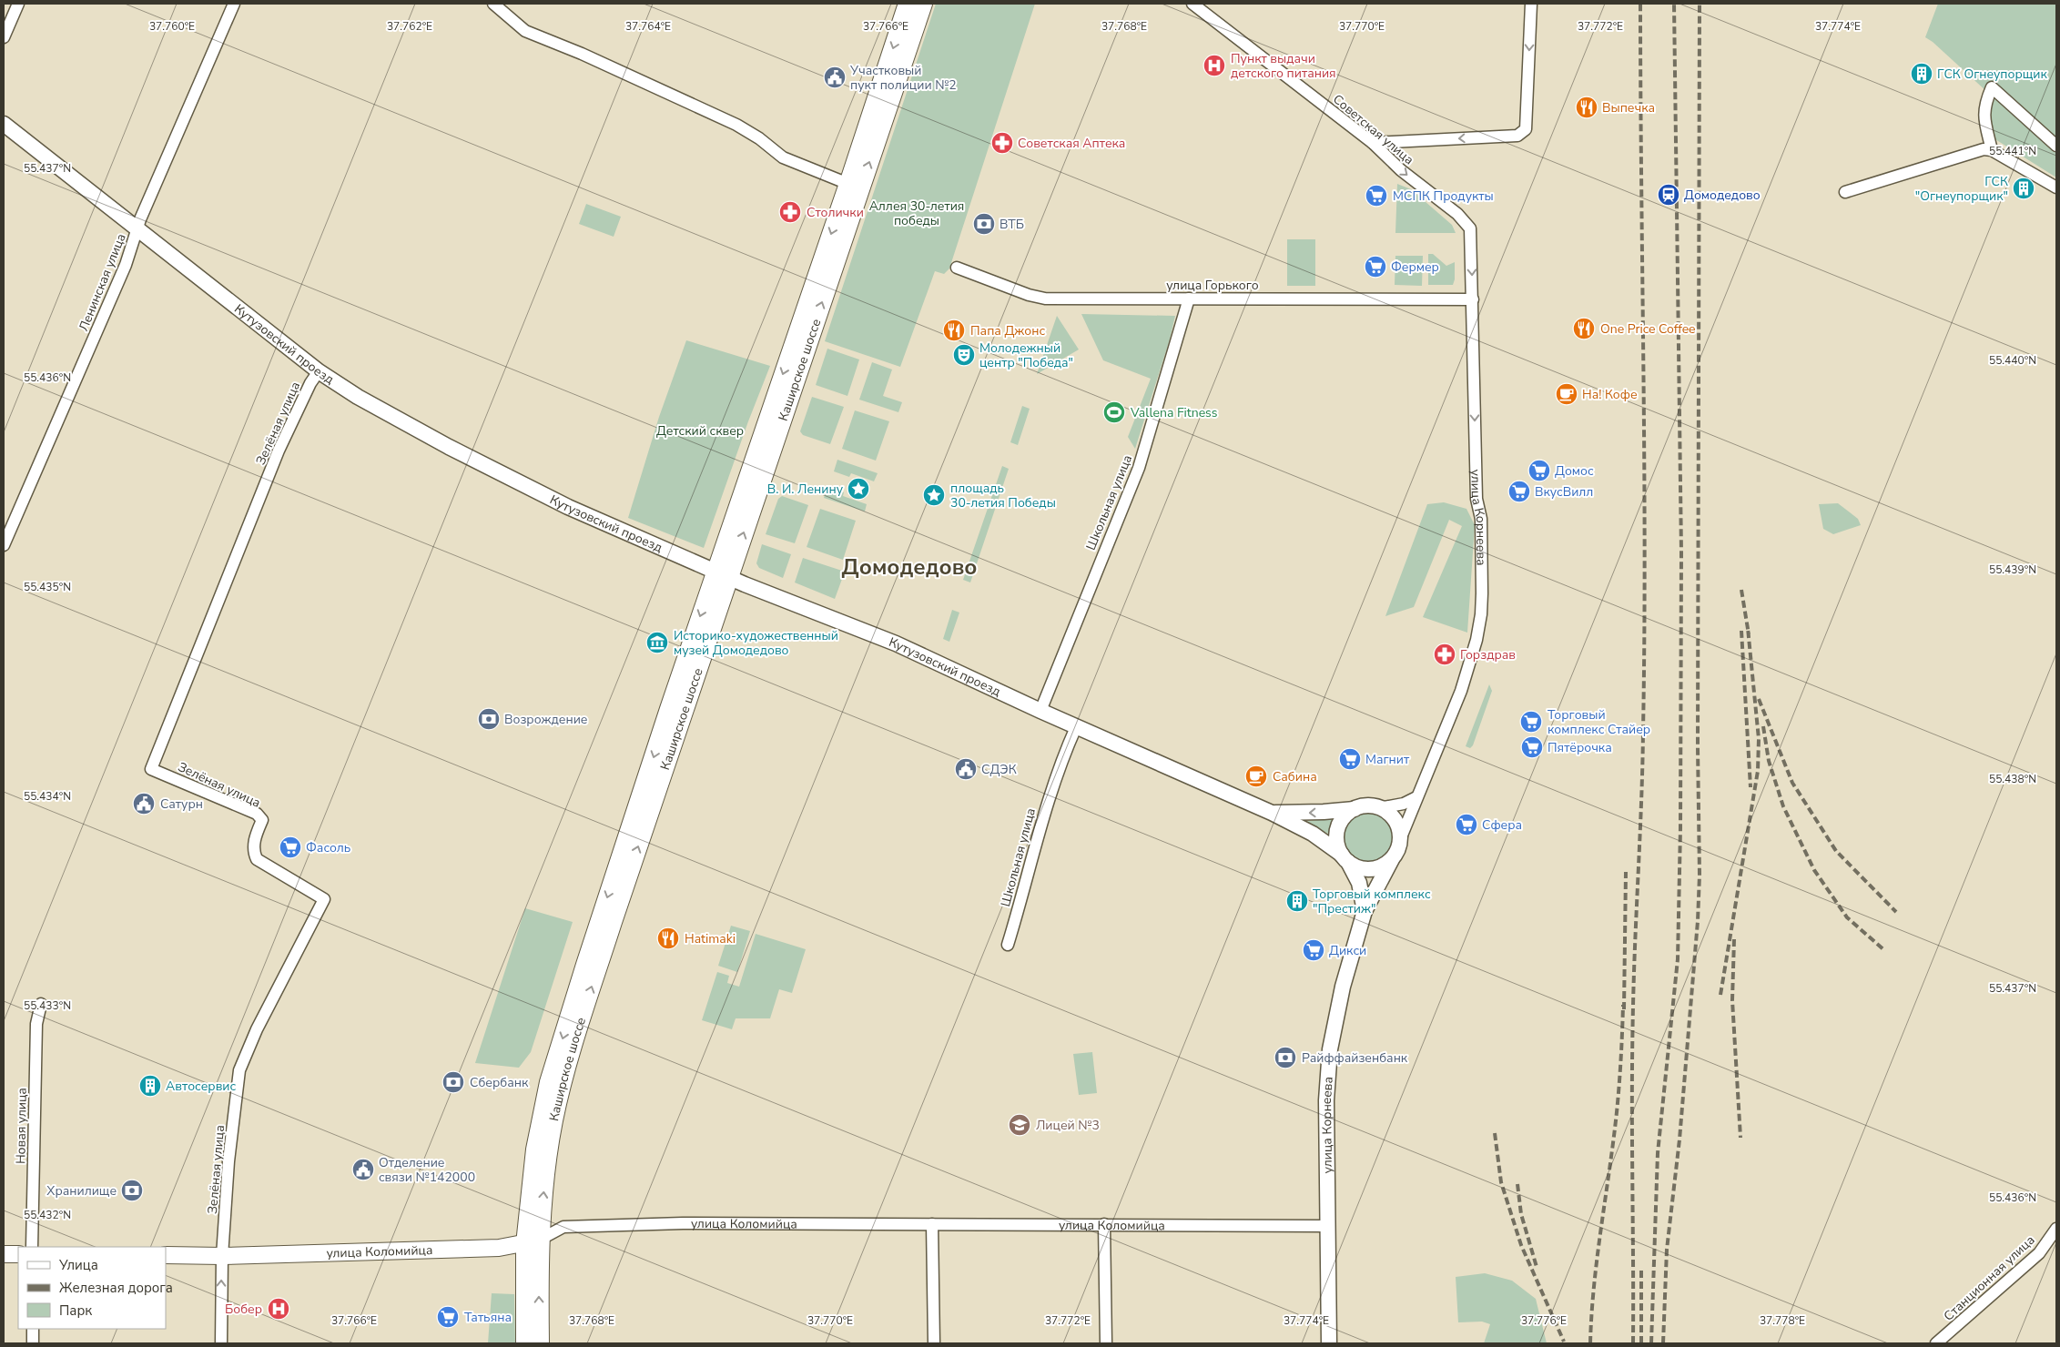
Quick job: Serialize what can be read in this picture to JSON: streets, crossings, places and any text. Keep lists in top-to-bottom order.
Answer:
{
  "streets": {
    "main road": ["Каширское шоссе", "улица Коломийца"],
    "street": [
      "Советская улица",
      "Ленинская улица",
      "улица Горького",
      "Кутузовский проезд",
      "Зелёная улица",
      "Школьная улица",
      "улица Корнеева",
      "Новая улица",
      "Станционная улица"
    ]
  },
  "crossings": [
    ["Советская улица", "улица Корнеева"],
    ["Ленинская улица", "Кутузовский проезд"],
    ["улица Горького", "Школьная улица"],
    ["улица Горького", "улица Корнеева"],
    ["Кутузовский проезд", "Каширское шоссе"],
    ["Кутузовский проезд", "Зелёная улица"],
    ["Кутузовский проезд", "Школьная улица"],
    ["Кутузовский проезд", "улица Корнеева"],
    ["Каширское шоссе", "улица Коломийца"],
    ["Зелёная улица", "улица Коломийца"],
    ["улица Корнеева", "улица Коломийца"]
  ],
  "one_way": ["Советская улица", "улица Корнеева"],
  "districts": ["Домодедово"],
  "parks": ["Аллея 30-летия победы", "Детский сквер"],
  "places": {
    "hospital": ["Пункт выдачи детского питания", "Бобер"],
    "building": [
      "ГСК Огнеупорщик",
      "ГСК \"Огнеупорщик\"",
      "Торговый комплекс \"Престиж\"",
      "Автосервис"
    ],
    "public building": [
      "Участковый пукт полиции №2",
      "СДЭК",
      "Сатурн",
      "Отделение связи №142000"
    ],
    "restaurant": [
      "Выпечка",
      "One Price Coffee",
      "Папа Джонс",
      "Hatimaki"
    ],
    "pharmacy": ["Советская Аптека", "Столички", "Горздрав"],
    "station": ["Домодедово"],
    "supermarket": [
      "МСПК Продукты",
      "Фермер",
      "Домос",
      "ВкусВилл",
      "Торговый комплекс Стайер",
      "Пятёрочка",
      "Магнит",
      "Сфера",
      "Фасоль",
      "Дикси",
      "Татьяна"
    ],
    "bank": [
      "ВТБ",
      "Возрождение",
      "Райффайзенбанк",
      "Сбербанк",
      "Хранилище"
    ],
    "theatre": ["Молодежный центр \"Победа\""],
    "cafe": ["На! Кофе", "Сабина"],
    "sports": ["Vallena Fitness"],
    "place": ["В. И. Ленину", "площадь 30-летия Победы"],
    "museum": ["Историко-художественный музей Домодедово"],
    "school or university": ["Лицей №3"]
  },
  "legend": ["Улица", "Железная дорога", "Парк"],
  "coordinates": [
    "37.760°E",
    "37.762°E",
    "37.764°E",
    "37.766°E",
    "37.768°E",
    "37.770°E",
    "37.772°E",
    "37.774°E",
    "55.441°N",
    "55.437°N",
    "55.440°N",
    "55.436°N",
    "55.439°N",
    "55.435°N",
    "55.438°N",
    "55.434°N",
    "55.433°N",
    "55.432°N",
    "37.776°E",
    "37.778°E"
  ]
}
